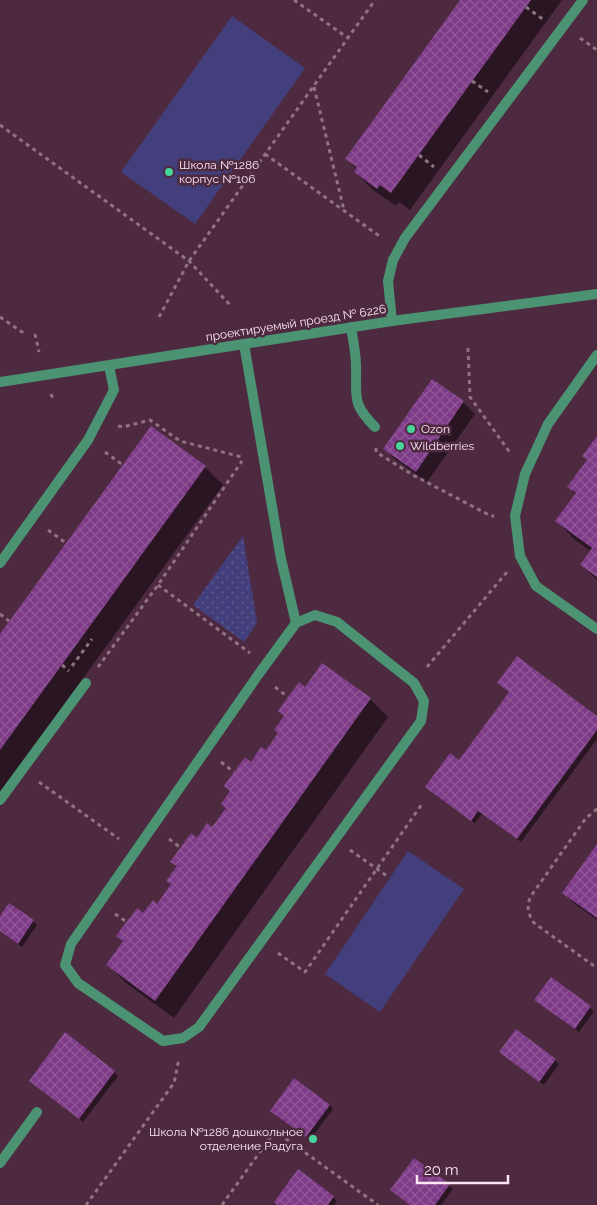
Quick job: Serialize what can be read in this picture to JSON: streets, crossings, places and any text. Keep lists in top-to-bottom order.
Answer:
{
  "streets": {
    "street": ["проектируемый проезд № 6226"]
  },
  "places": [
    "Школа №1286 корпус №106",
    "Ozon",
    "Wildberries",
    "Школа №1286 дошкольное отделение Радуга"
  ],
  "scale_bar": "20 m"
}
